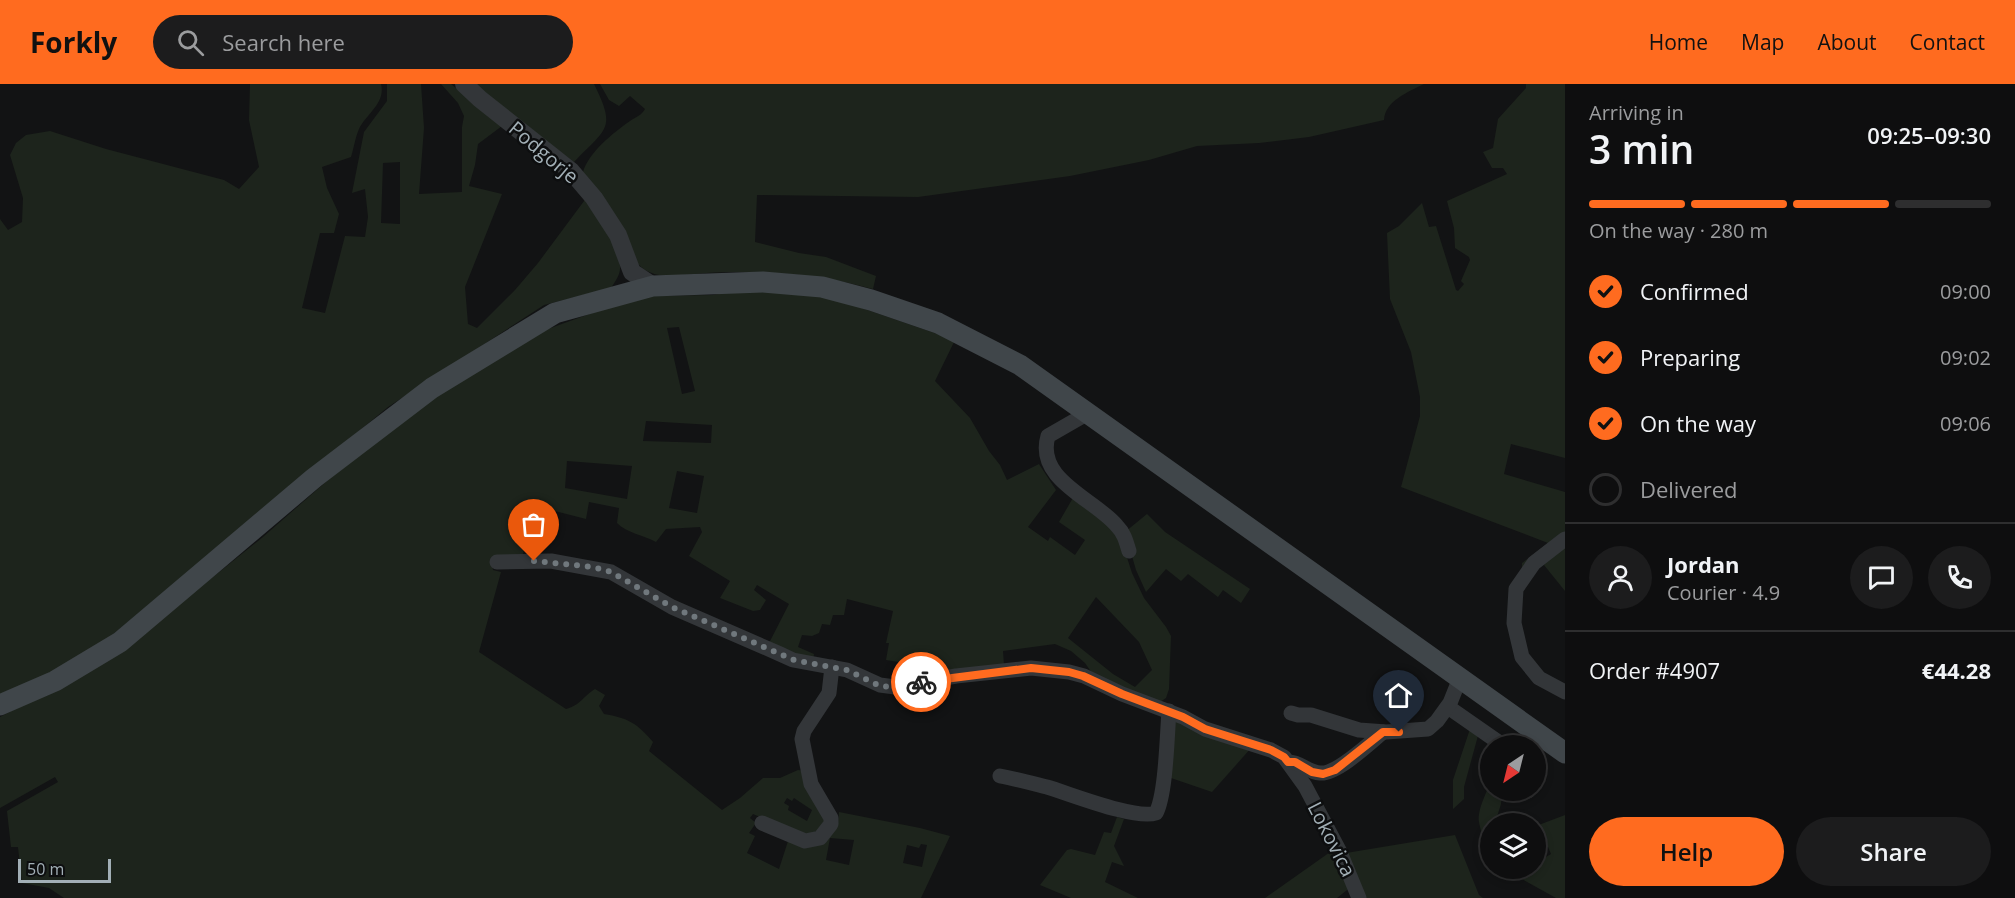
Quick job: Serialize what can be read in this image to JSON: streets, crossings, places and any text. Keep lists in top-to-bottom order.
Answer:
{
  "streets": {
    "street": ["Podgorje", "Lokovica"]
  },
  "scale_bar": "50 m",
  "north": "bottom left",
  "page": {
    "header": "Forkly",
    "search": "Search here",
    "nav": [
      "Home",
      "Map",
      "About",
      "Contact"
    ],
    "heading": ["3 min", "Arriving in", "09:25–09:30"],
    "panel": [
      "Jordan",
      "Courier · 4.9",
      "Order #4907",
      "€44.28"
    ],
    "bar": "On the way · 280 m",
    "list": [
      ["Confirmed", "09:00"],
      ["Preparing", "09:02"],
      ["On the way", "09:06"],
      "Delivered"
    ],
    "buttons": ["Help", "Share"],
    "scale": "50 m"
  }
}
